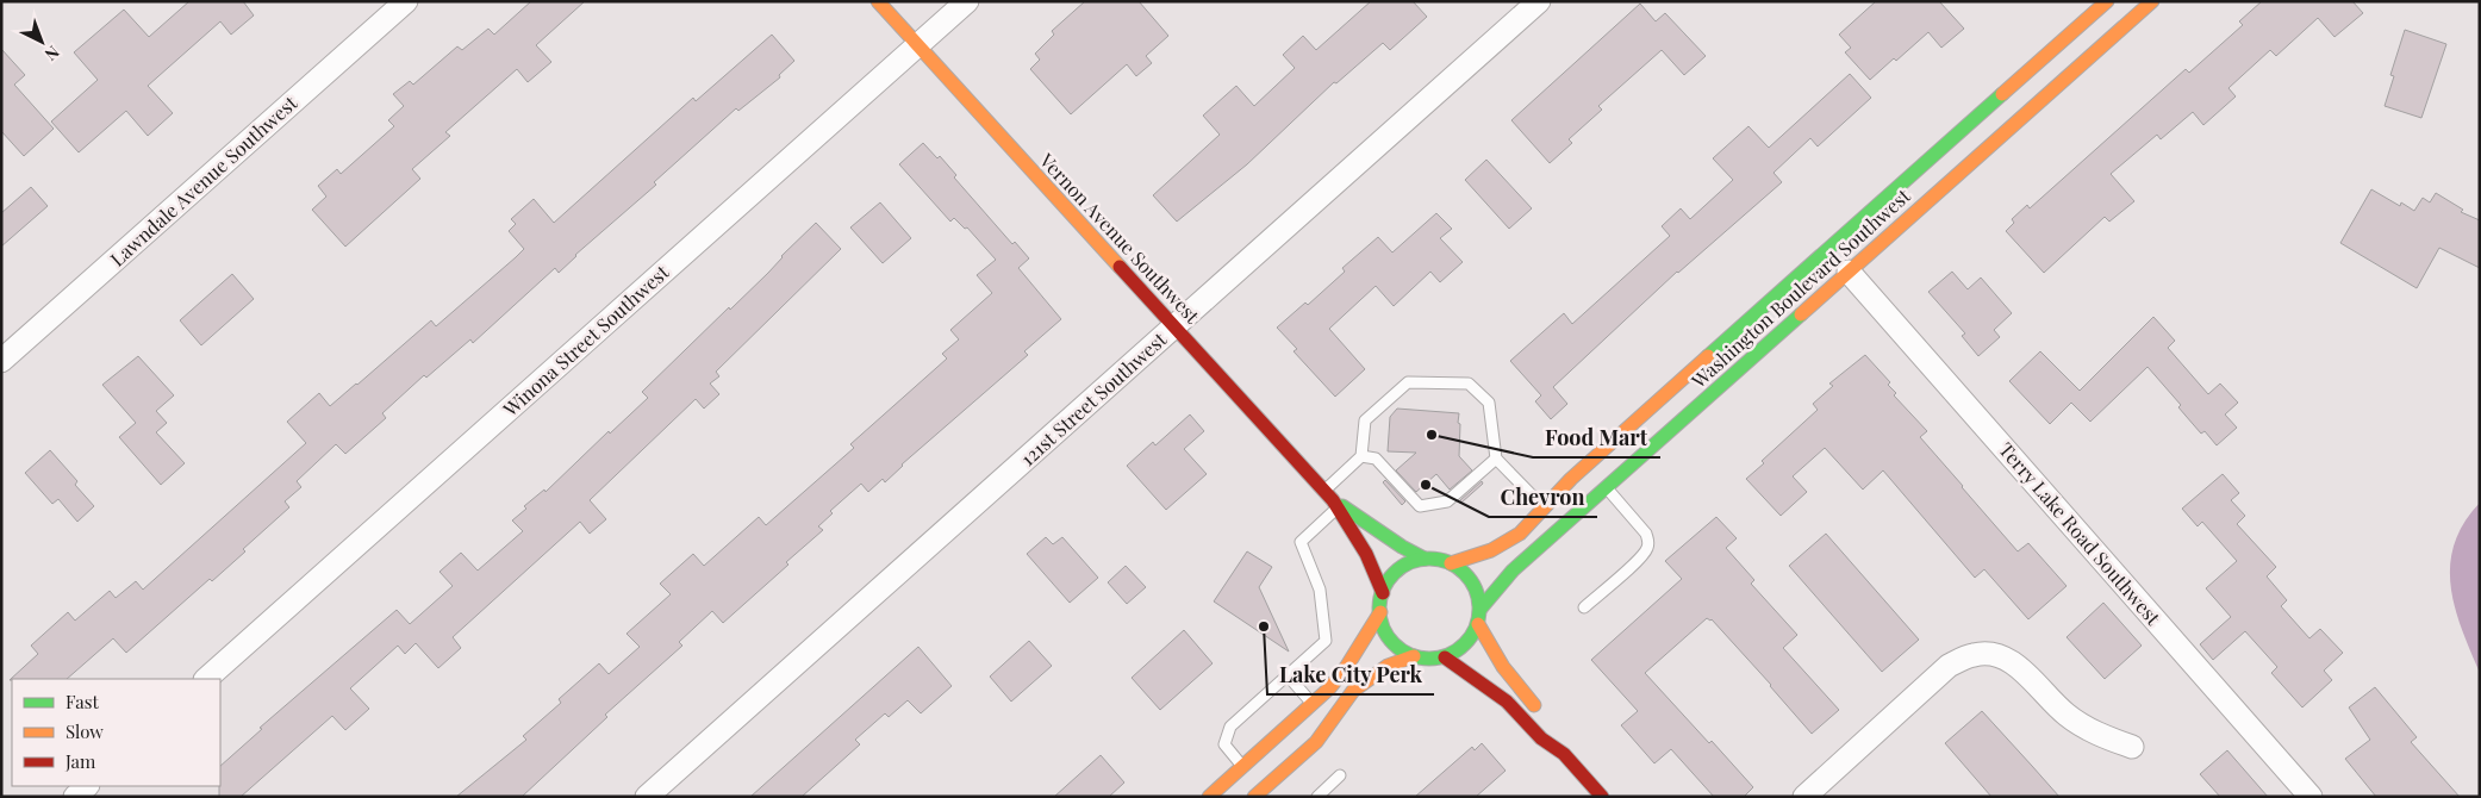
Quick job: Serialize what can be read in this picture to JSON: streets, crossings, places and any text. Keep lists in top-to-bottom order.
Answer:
{
  "streets": {
    "main road": ["Vernon Avenue Southwest", "Washington Boulevard Southwest"],
    "street": [
      "Lawndale Avenue Southwest",
      "Winona Street Southwest",
      "121st Street Southwest",
      "Terry Lake Road Southwest"
    ]
  },
  "crossings": [
    ["Vernon Avenue Southwest", "Washington Boulevard Southwest"],
    ["Vernon Avenue Southwest", "Winona Street Southwest"],
    ["Vernon Avenue Southwest", "121st Street Southwest"],
    ["Washington Boulevard Southwest", "Terry Lake Road Southwest"]
  ],
  "places": ["Food Mart", "Chevron", "Lake City Perk"],
  "legend": ["Fast", "Slow", "Jam"],
  "north": "bottom right"
}
